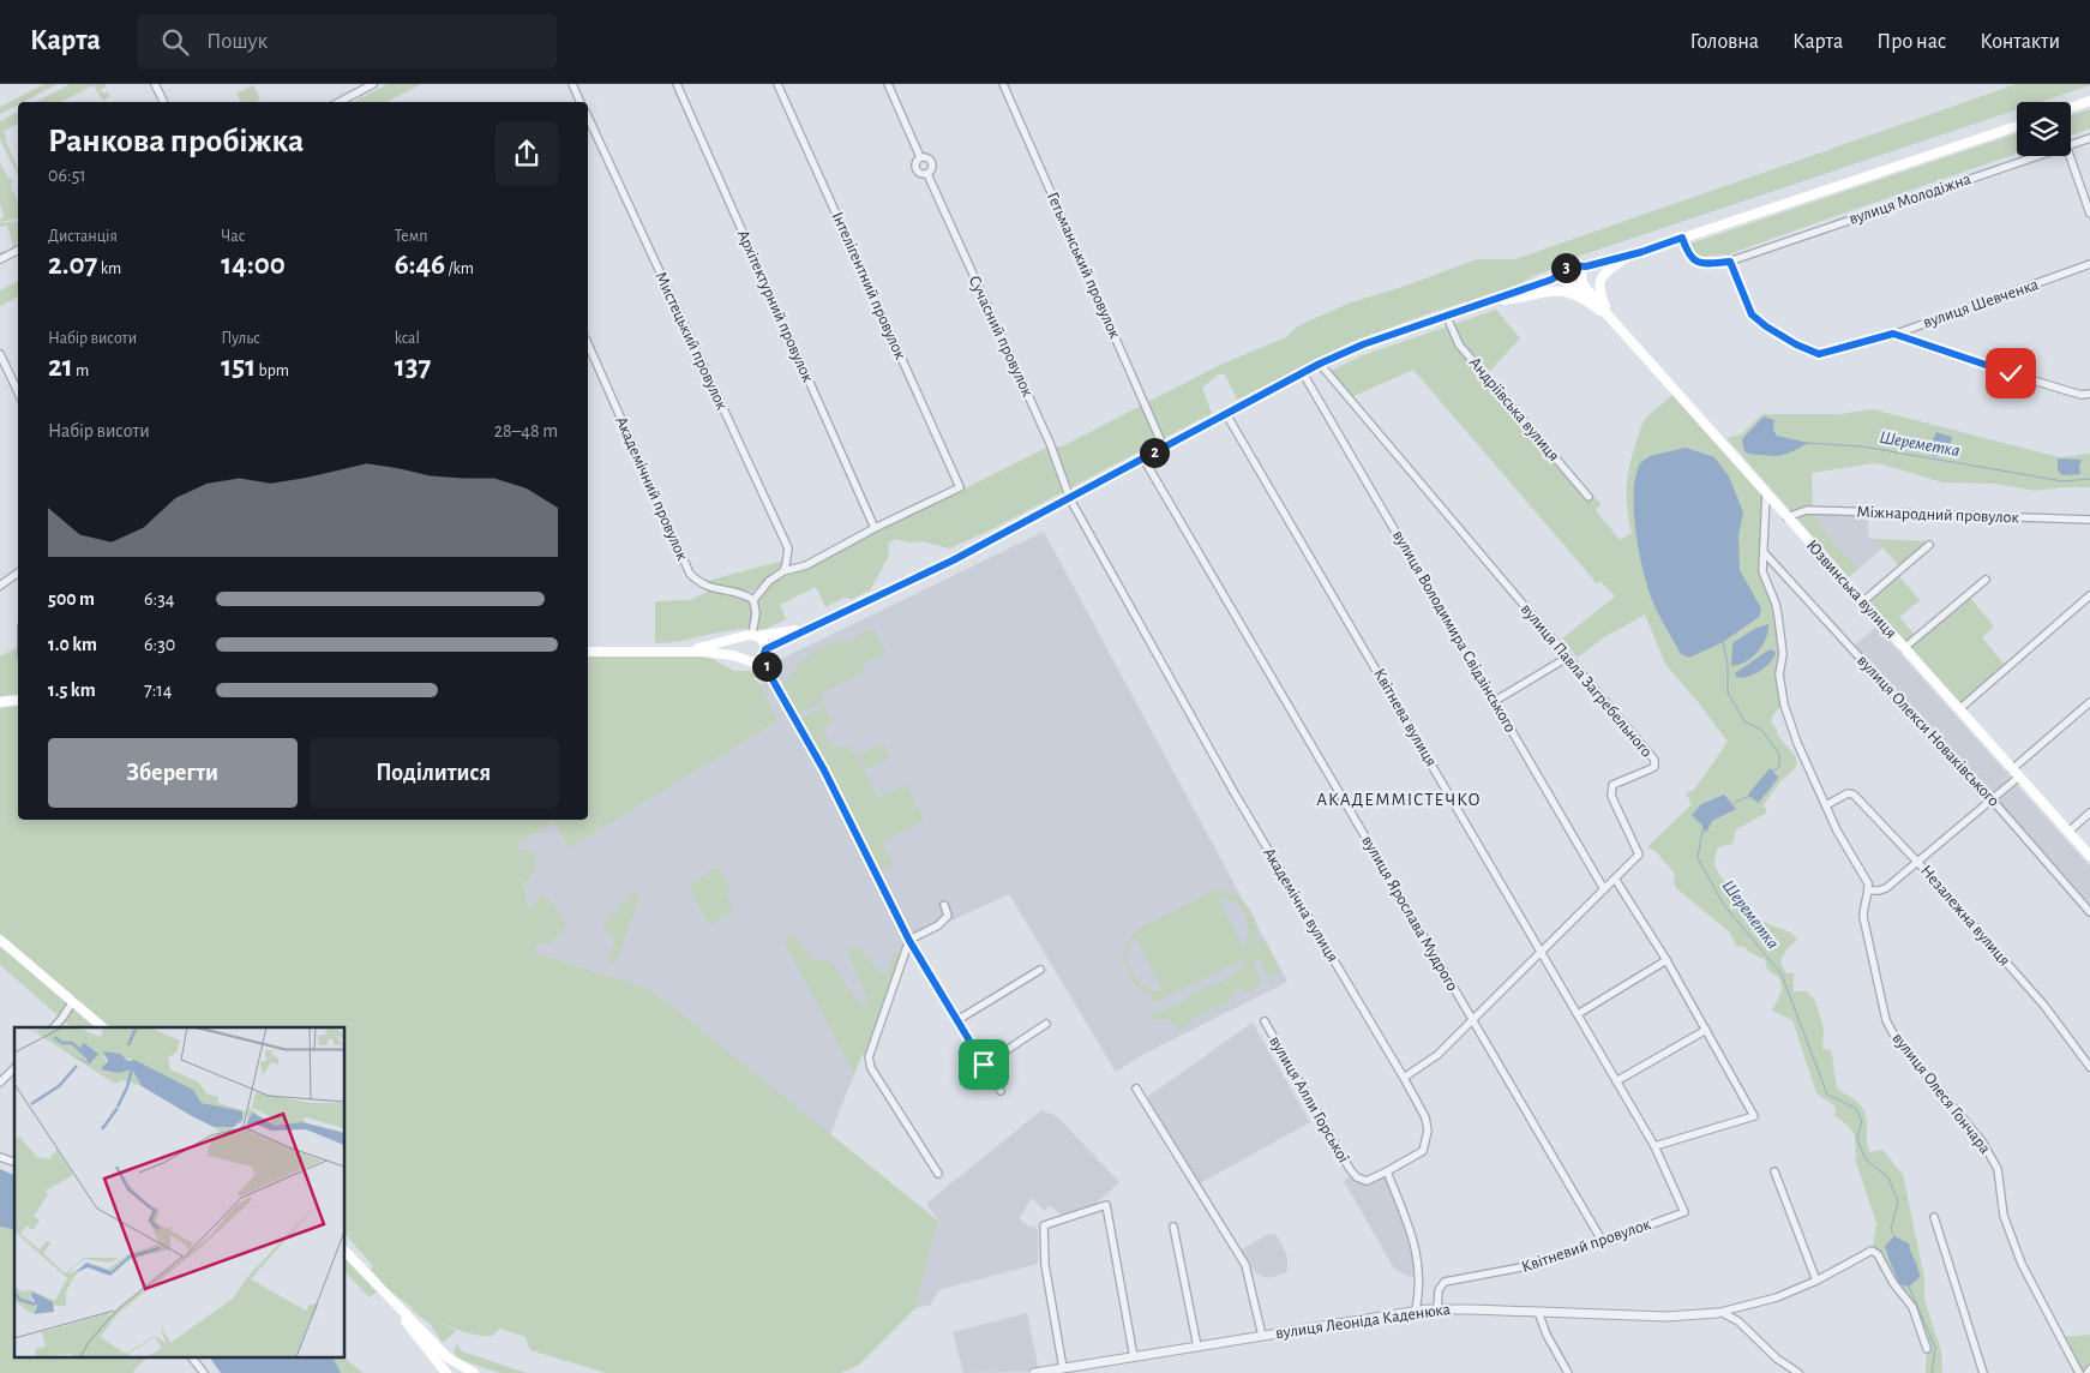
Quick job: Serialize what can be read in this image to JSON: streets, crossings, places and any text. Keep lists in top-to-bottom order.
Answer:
{
  "streets": {
    "main road": ["Юзвинська вулиця"],
    "street": [
      "вулиця Молодіжна",
      "Гетьманський провулок",
      "Інтелігентний провулок",
      "вулиця Шевченка",
      "Архітектурний провулок",
      "Сучасний провулок",
      "Мистецький провулок",
      "Андріївська вулиця",
      "Академічний провулок",
      "Міжнародний провулок",
      "вулиця Володимира Свідзінського",
      "вулиця Павла Загребельного",
      "Квітнева вулиця",
      "вулиця Олекси Новаківського",
      "Академічна вулиця",
      "вулиця Ярослава Мудрого",
      "Незалежна вулиця",
      "вулиця Олеся Гончара",
      "вулиця Алли Горської",
      "Квітневий провулок",
      "вулиця Леоніда Каденюка"
    ]
  },
  "crossings": [
    ["вулиця Молодіжна", "вулиця Шевченка"],
    ["Інтелігентний провулок", "Архітектурний провулок"],
    ["Сучасний провулок", "Академічна вулиця"],
    ["Міжнародний провулок", "Юзвинська вулиця"],
    ["вулиця Володимира Свідзінського", "вулиця Павла Загребельного"],
    ["вулиця Павла Загребельного", "Квітнева вулиця"],
    ["вулиця Павла Загребельного", "Академічна вулиця"],
    ["вулиця Павла Загребельного", "вулиця Ярослава Мудрого"],
    ["Квітнева вулиця", "Квітневий провулок"],
    ["Академічна вулиця", "вулиця Алли Горської"],
    ["вулиця Ярослава Мудрого", "Квітневий провулок"],
    ["Квітневий провулок", "вулиця Леоніда Каденюка"]
  ],
  "districts": ["АКАДЕММІСТЕЧКО"],
  "water": ["Шереметка"],
  "page": {
    "header": "Карта",
    "search": "Пошук",
    "nav": [
      "Головна",
      "Карта",
      "Про нас",
      "Контакти"
    ],
    "heading": ["Ранкова пробіжка", "06:51"],
    "stats": [
      ["Дистанція", "2.07 km"],
      ["Час", "14:00"],
      ["Темп", "6:46 /km"],
      ["Набір висоти", "21 m"],
      ["Пульс", "151 bpm"],
      ["kcal", "137"]
    ],
    "pins": ["3", "2", "1"],
    "chart": ["Набір висоти", "28–48 m"],
    "list": [
      {
        "name": "500 m",
        "note": "6:34"
      },
      {
        "name": "1.0 km",
        "note": "6:30"
      },
      {
        "name": "1.5 km",
        "note": "7:14"
      }
    ],
    "buttons": ["Зберегти", "Поділитися"]
  }
}
